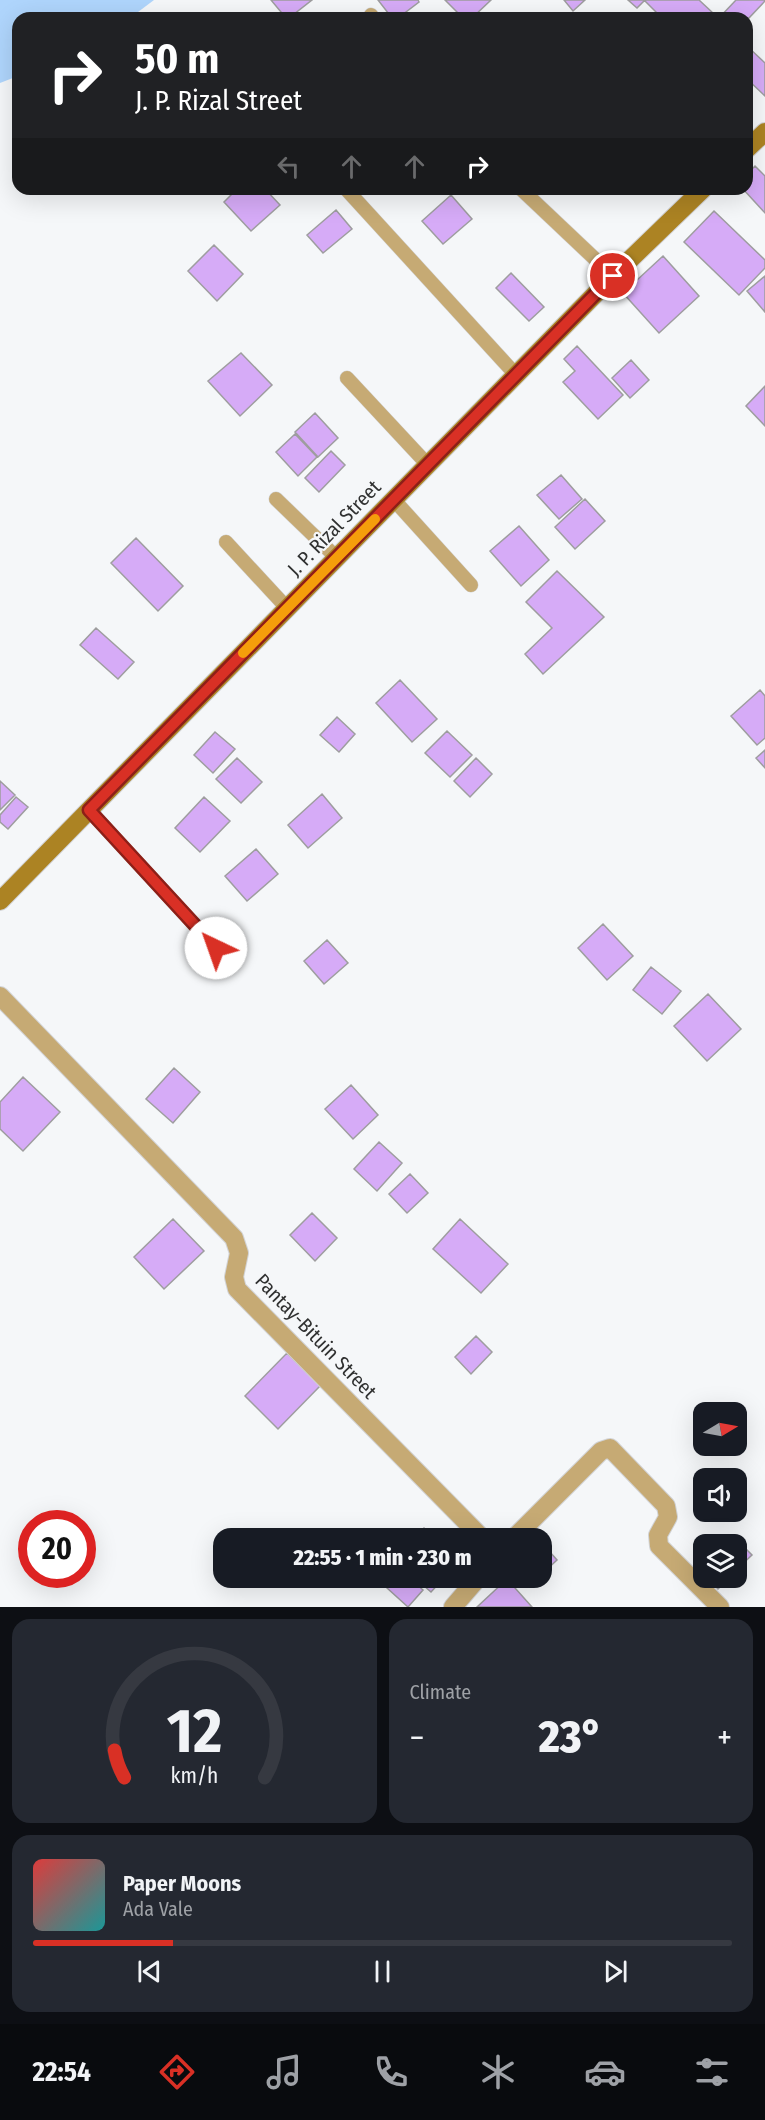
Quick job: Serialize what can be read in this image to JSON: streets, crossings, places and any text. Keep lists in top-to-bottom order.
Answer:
{
  "streets": {
    "main road": ["J. P. Rizal Street"],
    "street": ["Pantay-Bituin Street"]
  },
  "north": "right",
  "page": {
    "turn": ["50 m", "J. P. Rizal Street"],
    "limit": "20",
    "trip": "22:55 · 1 min · 230 m",
    "tile": "Climate",
    "heat": ["−", "23°", "+"],
    "song": ["Paper Moons", "Ada Vale"],
    "tabs": "22:54",
    "gauge": ["12", "km/h"]
  }
}
